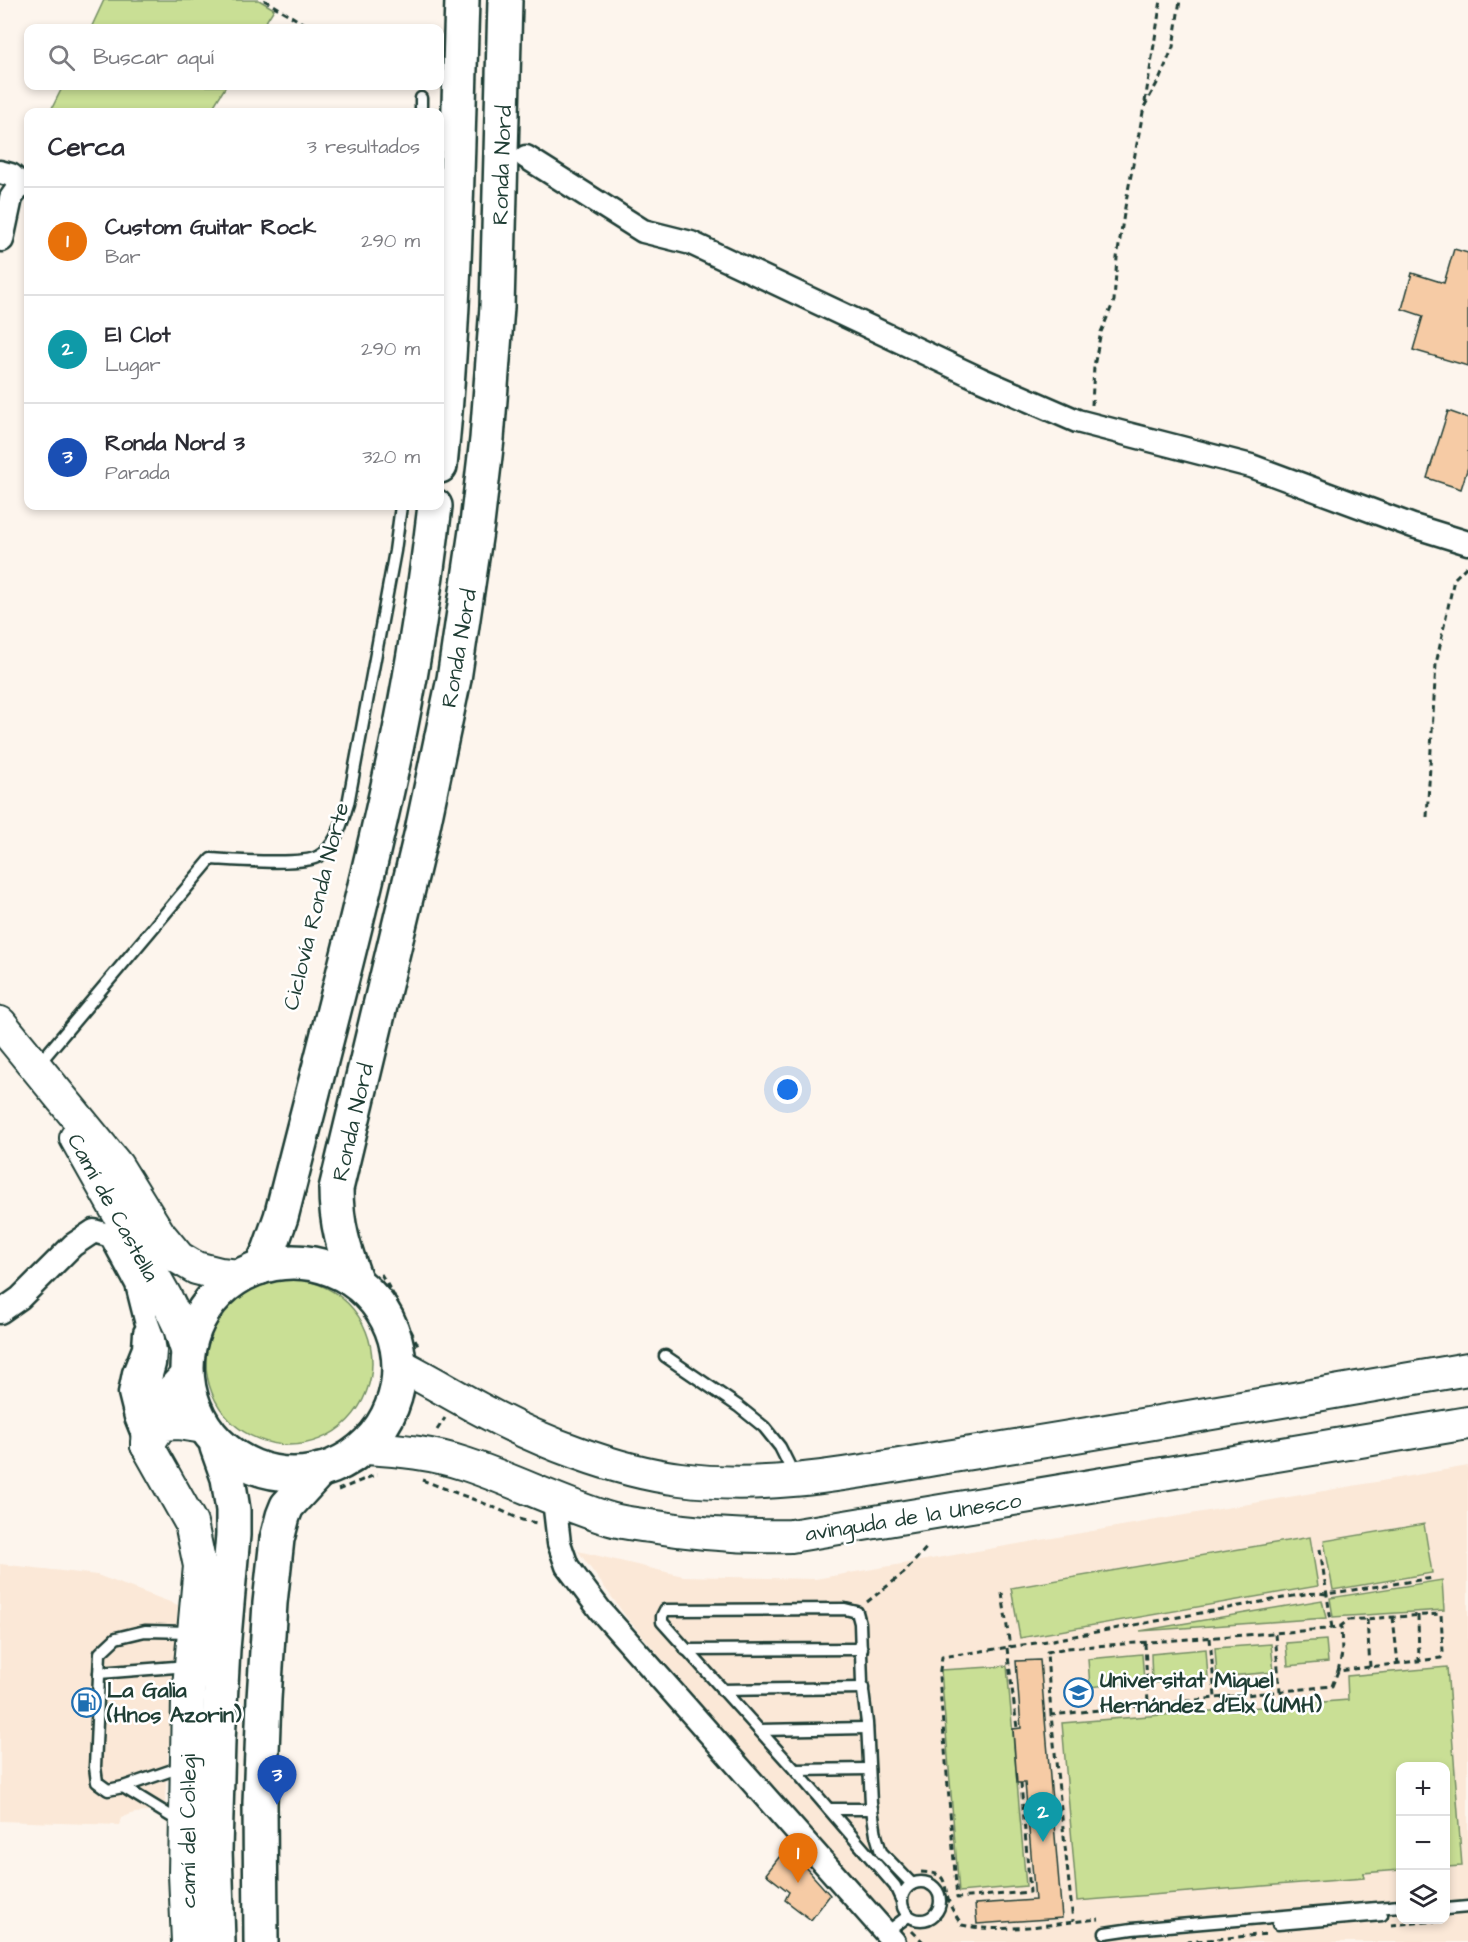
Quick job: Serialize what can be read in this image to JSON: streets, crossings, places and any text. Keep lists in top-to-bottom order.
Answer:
{
  "streets": {
    "main road": [
      "Ronda Nord",
      "Camí de Castella",
      "avinguda de la Unesco",
      "camí del Col·legi"
    ]
  },
  "crossings": [
    ["Ronda Nord", "Camí de Castella"]
  ],
  "places": {
    "school or university": ["Universitat Miguel Hernández d'Elx (UMH)"],
    "fuel station": ["La Galia (Hnos Azorin)"]
  },
  "page": {
    "search": "Buscar aquí",
    "heading": ["Cerca", "3 resultados"],
    "list": [
      {
        "mark": "1",
        "name": "Custom Guitar Rock",
        "note": "Bar",
        "value": "290 m"
      },
      {
        "mark": "2",
        "name": "El Clot",
        "note": "Lugar",
        "value": "290 m"
      },
      {
        "mark": "3",
        "name": "Ronda Nord 3",
        "note": "Parada",
        "value": "320 m"
      }
    ],
    "pins": ["3", "2", "1"],
    "map_buttons": ["+", "−"]
  }
}
